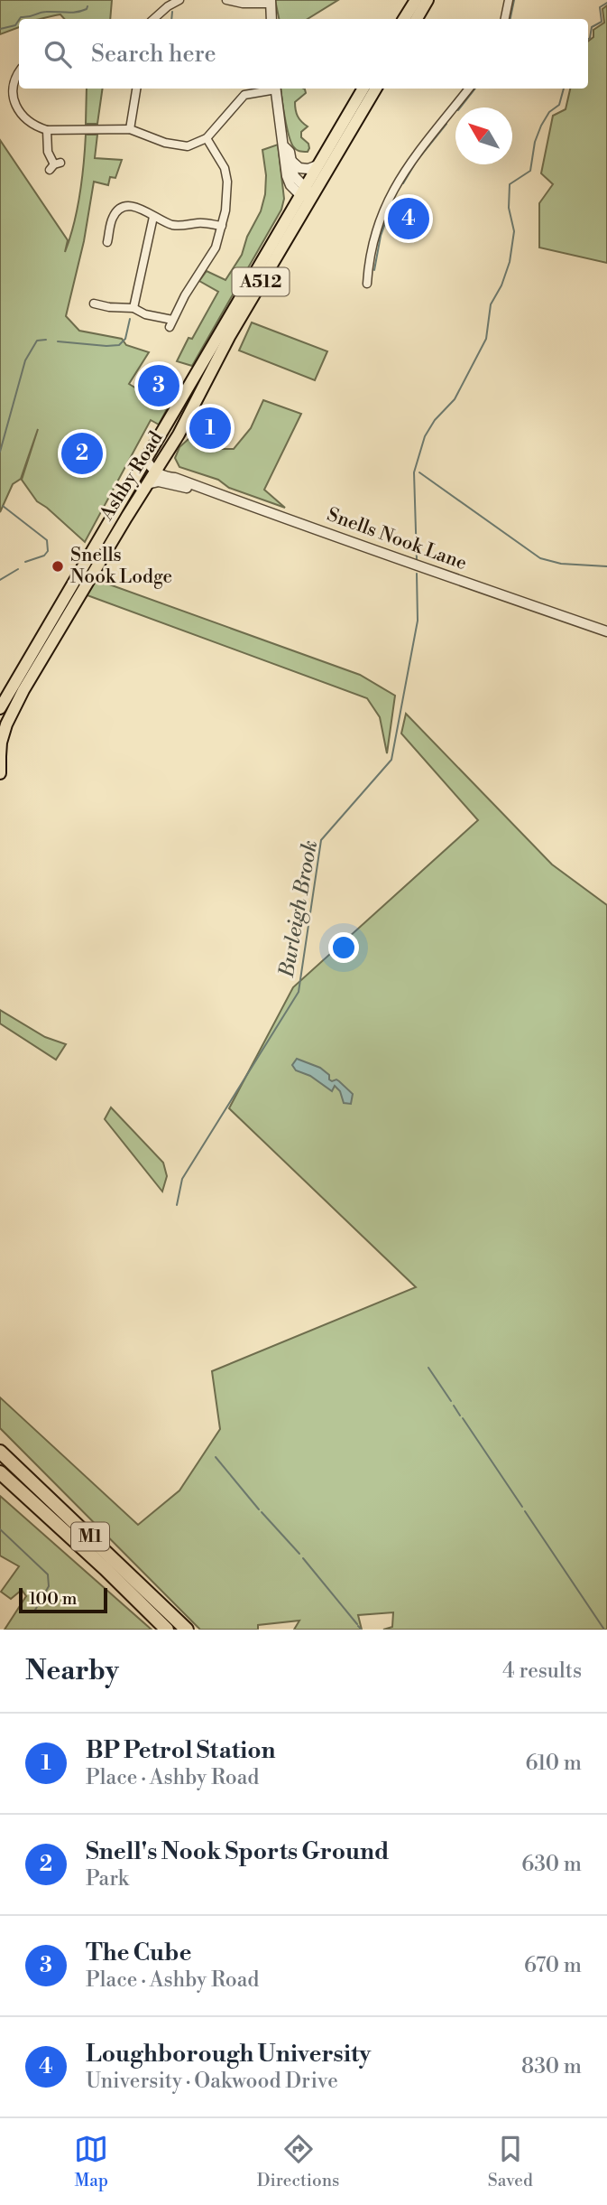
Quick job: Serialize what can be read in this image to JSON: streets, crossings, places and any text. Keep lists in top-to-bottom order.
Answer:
{
  "streets": {
    "highway": ["M1"],
    "main road": ["A512", "Ashby Road"],
    "street": ["Snells Nook Lane"]
  },
  "crossings": [
    ["Ashby Road", "Snells Nook Lane"]
  ],
  "water": ["Burleigh Brook"],
  "places": ["Snells Nook Lodge"],
  "scale_bar": "100 m",
  "north": "top left",
  "page": {
    "search": "Search here",
    "pins": [
      "4",
      "3",
      "1",
      "2"
    ],
    "scale": "100 m",
    "heading": ["Nearby", "4 results"],
    "list": [
      {
        "mark": "1",
        "name": "BP Petrol Station",
        "note": "Place · Ashby Road",
        "value": "610 m"
      },
      {
        "mark": "2",
        "name": "Snell's Nook Sports Ground",
        "note": "Park",
        "value": "630 m"
      },
      {
        "mark": "3",
        "name": "The Cube",
        "note": "Place · Ashby Road",
        "value": "670 m"
      },
      {
        "mark": "4",
        "name": "Loughborough University",
        "note": "University · Oakwood Drive",
        "value": "830 m"
      }
    ],
    "nav": ["Map", "Directions", "Saved"]
  }
}
